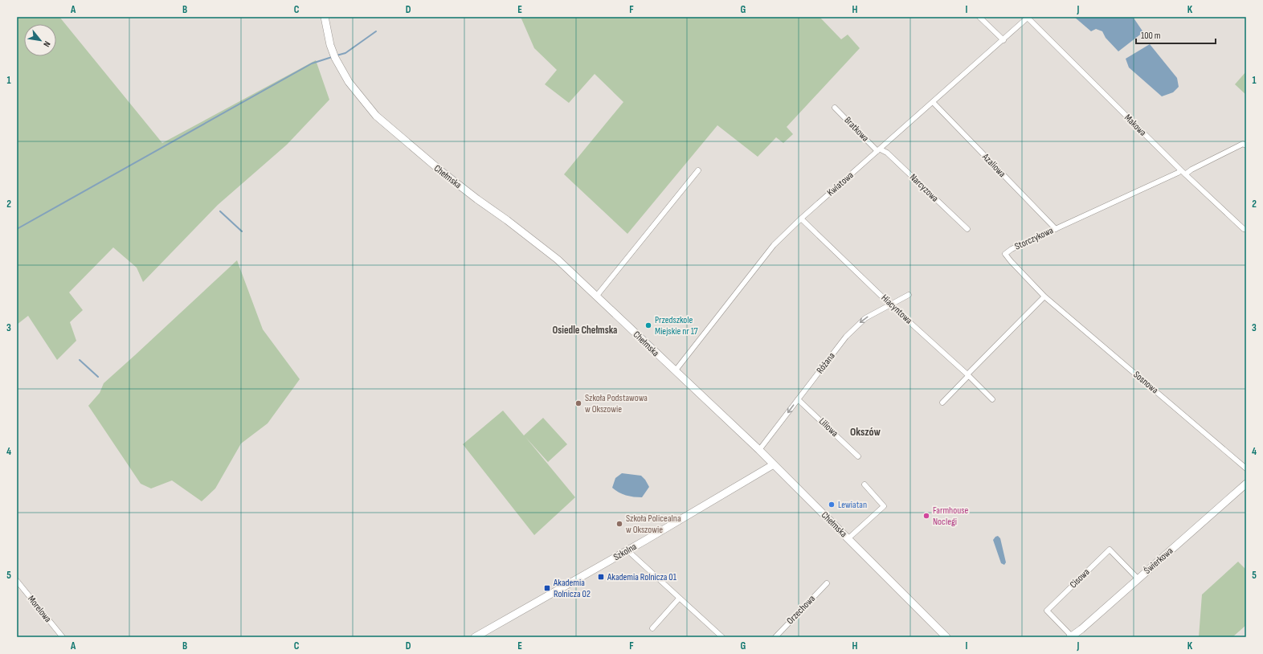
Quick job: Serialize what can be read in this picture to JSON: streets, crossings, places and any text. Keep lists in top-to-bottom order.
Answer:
{
  "streets": {
    "main road": ["Chełmska", "Szkolna", "Świerkowa"],
    "street": [
      "Makowa",
      "Bratkowa",
      "Azaliowa",
      "Kwiatowa",
      "Narcyzowa",
      "Storczykowa",
      "Hiacyntowa",
      "Różana",
      "Sosnowa",
      "Liliowa",
      "Cisowa",
      "Morelowa",
      "Orzechowa"
    ]
  },
  "crossings": [
    ["Makowa", "Kwiatowa"],
    ["Makowa", "Storczykowa"],
    ["Bratkowa", "Kwiatowa"],
    ["Bratkowa", "Narcyzowa"],
    ["Azaliowa", "Kwiatowa"],
    ["Azaliowa", "Storczykowa"],
    ["Chełmska", "Kwiatowa"],
    ["Chełmska", "Różana"],
    ["Chełmska", "Szkolna"],
    ["Kwiatowa", "Narcyzowa"],
    ["Kwiatowa", "Hiacyntowa"],
    ["Storczykowa", "Sosnowa"],
    ["Hiacyntowa", "Różana"],
    ["Różana", "Liliowa"],
    ["Świerkowa", "Cisowa"]
  ],
  "one_way": ["Różana"],
  "districts": ["Osiedle Chełmska", "Okszów"],
  "places": {
    "other": [
      "Przedszkole Miejskie nr 17",
      "Szkoła Podstawowa w Okszowie",
      "Lewiatan",
      "Farmhouse Noclegi",
      "Szkoła Policealna w Okszowie"
    ],
    "transit": ["Akademia Rolnicza 01", "Akademia Rolnicza 02"]
  },
  "scale_bar": "100 m",
  "north": "bottom right",
  "grid": {
    "columns": [
      "A",
      "B",
      "C",
      "D",
      "E",
      "F",
      "G",
      "H",
      "I",
      "J",
      "K"
    ],
    "rows": [
      "1",
      "2",
      "3",
      "4",
      "5"
    ]
  }
}
